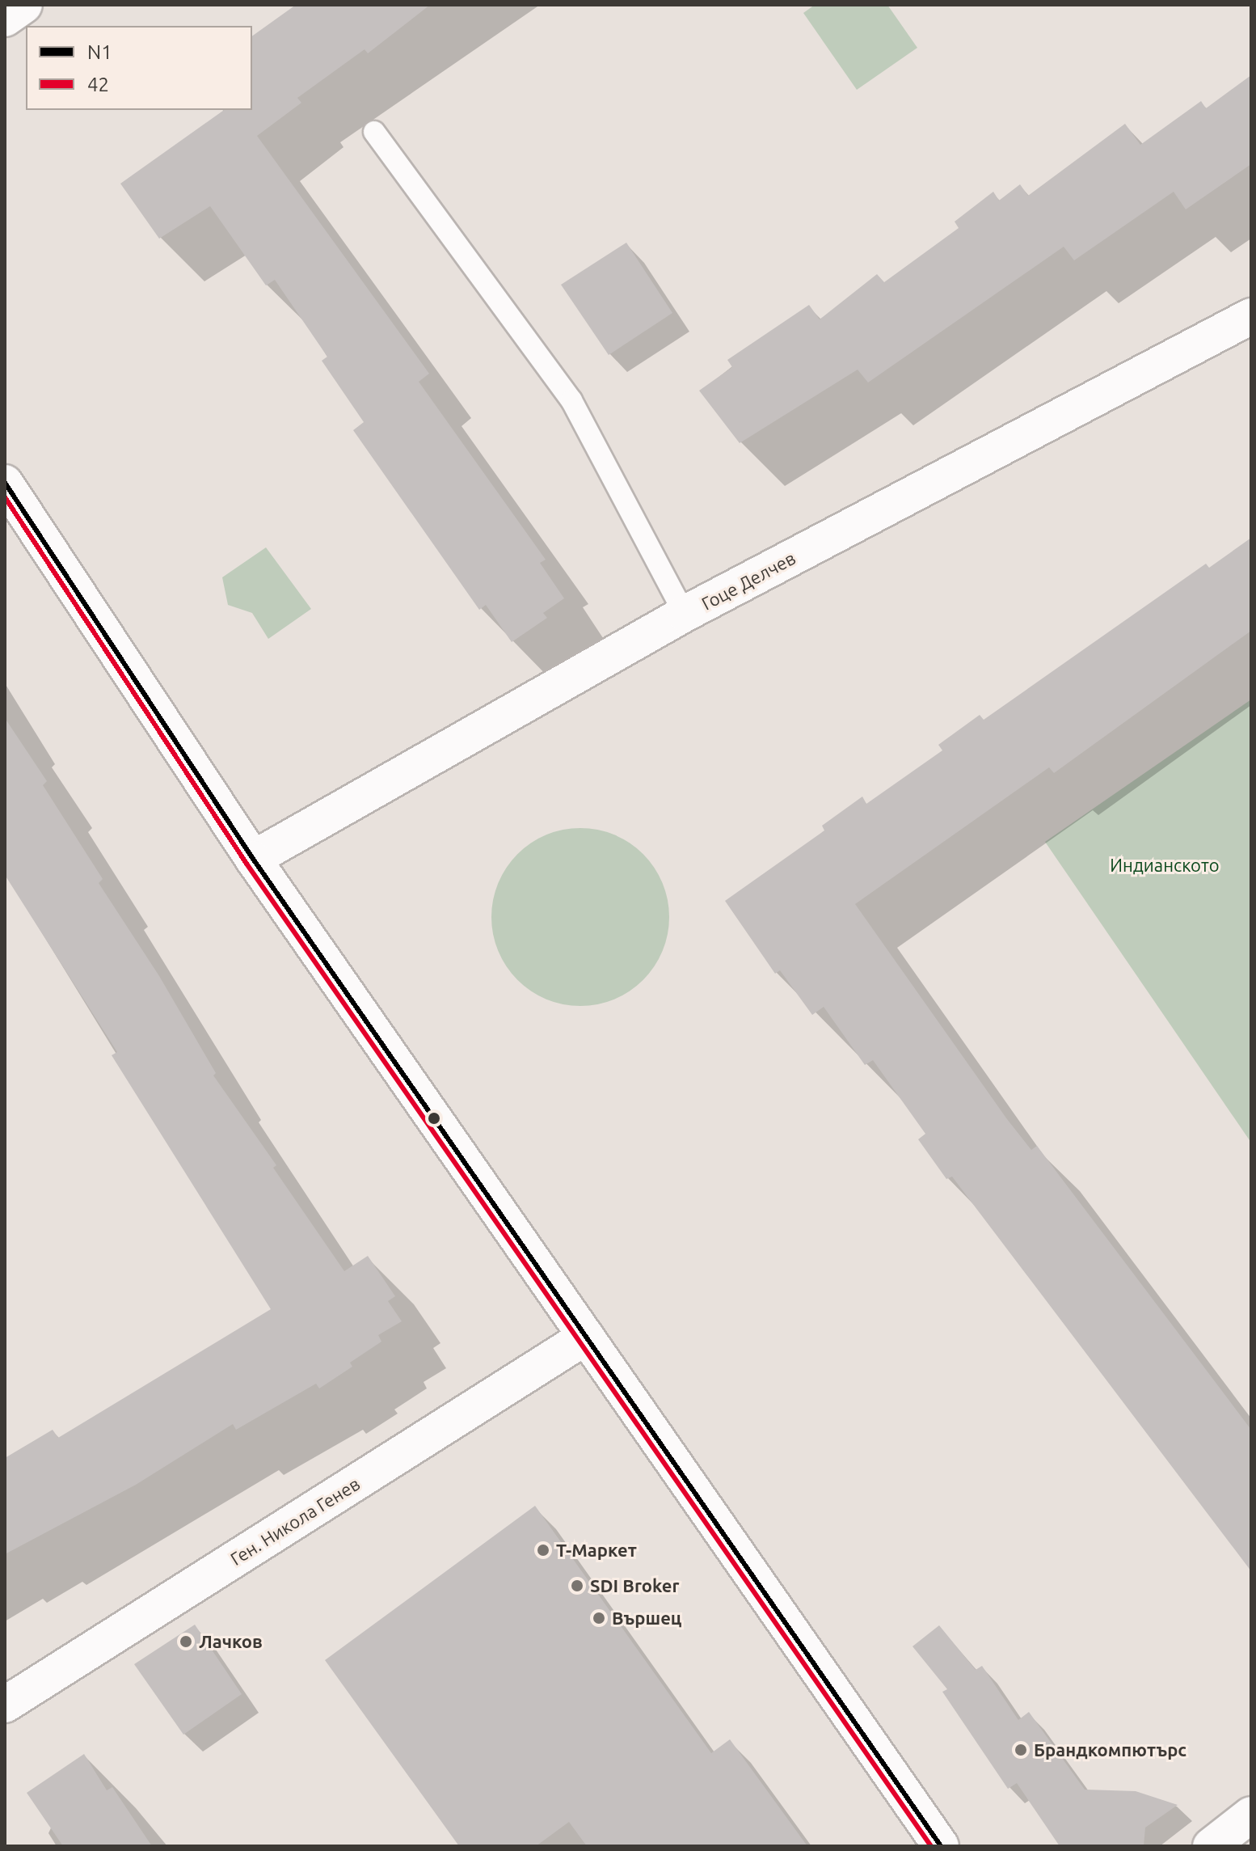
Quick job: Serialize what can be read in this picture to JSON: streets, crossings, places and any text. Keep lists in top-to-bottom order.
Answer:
{
  "streets": {
    "street": ["Гоце Делчев", "Ген. Никола Генев"]
  },
  "parks": ["Индианското"],
  "places": [
    "Т-Маркет",
    "SDI Broker",
    "Вършец",
    "Лачков",
    "Брандкомпютърс"
  ],
  "lines": ["transit line N1", "transit line 42"],
  "legend": ["N1", "42"]
}
